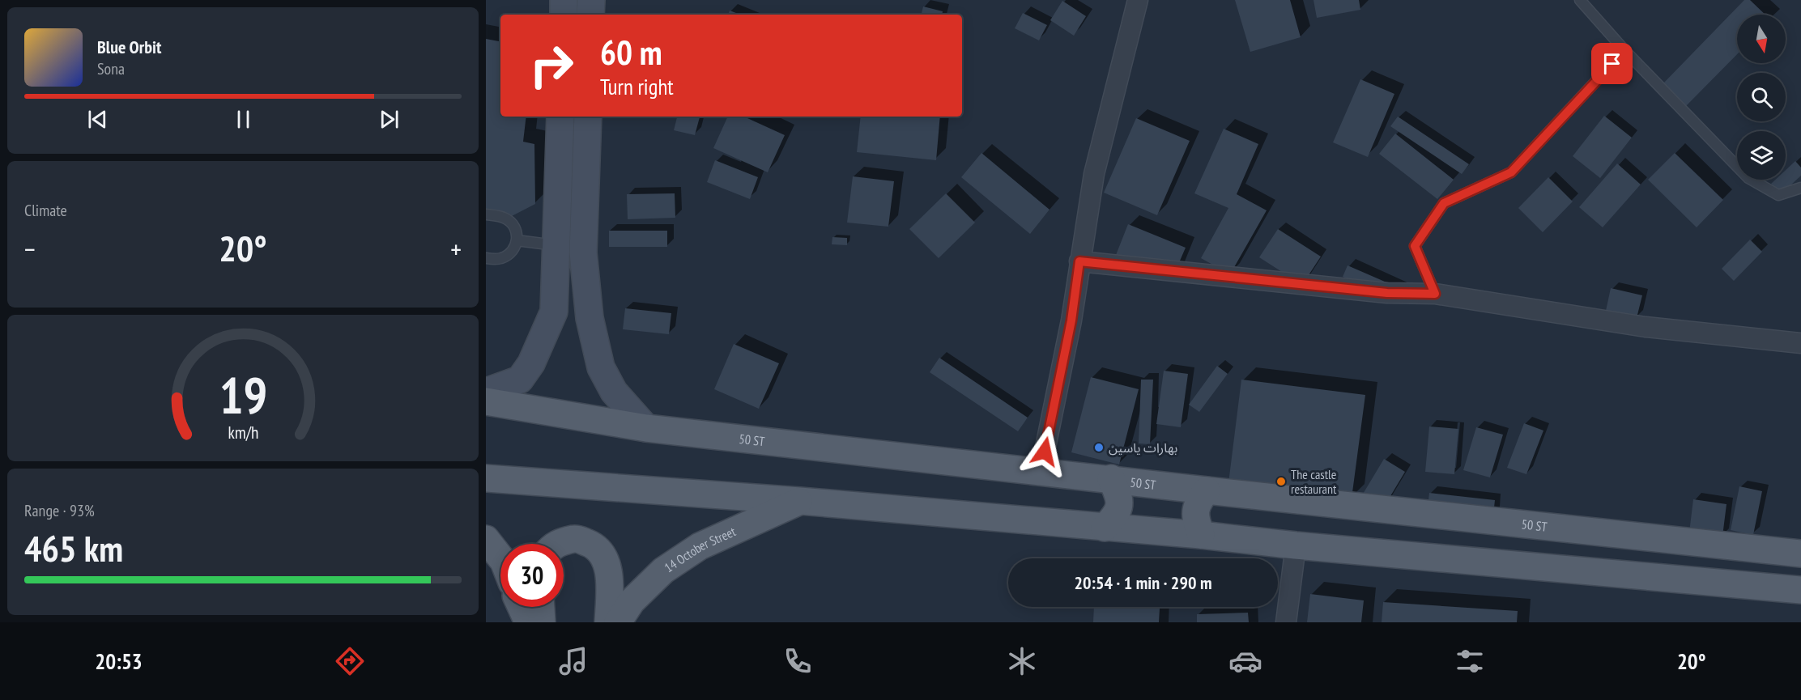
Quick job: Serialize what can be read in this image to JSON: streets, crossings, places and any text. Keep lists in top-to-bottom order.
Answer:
{
  "streets": {
    "main road": ["50 ST", "14 October Street"]
  },
  "places": ["بهارات ياسين", "The castle restaurant"],
  "north": "bottom",
  "page": {
    "turn": ["60 m", "Turn right"],
    "song": ["Blue Orbit", "Sona"],
    "tile": [
      "Climate",
      ["Range · 93%", "465 km"]
    ],
    "heat": ["−", "20°", "+"],
    "limit": "30",
    "trip": "20:54 · 1 min · 290 m",
    "tabs": ["20:53", "20°"],
    "gauge": ["19", "km/h"]
  }
}
